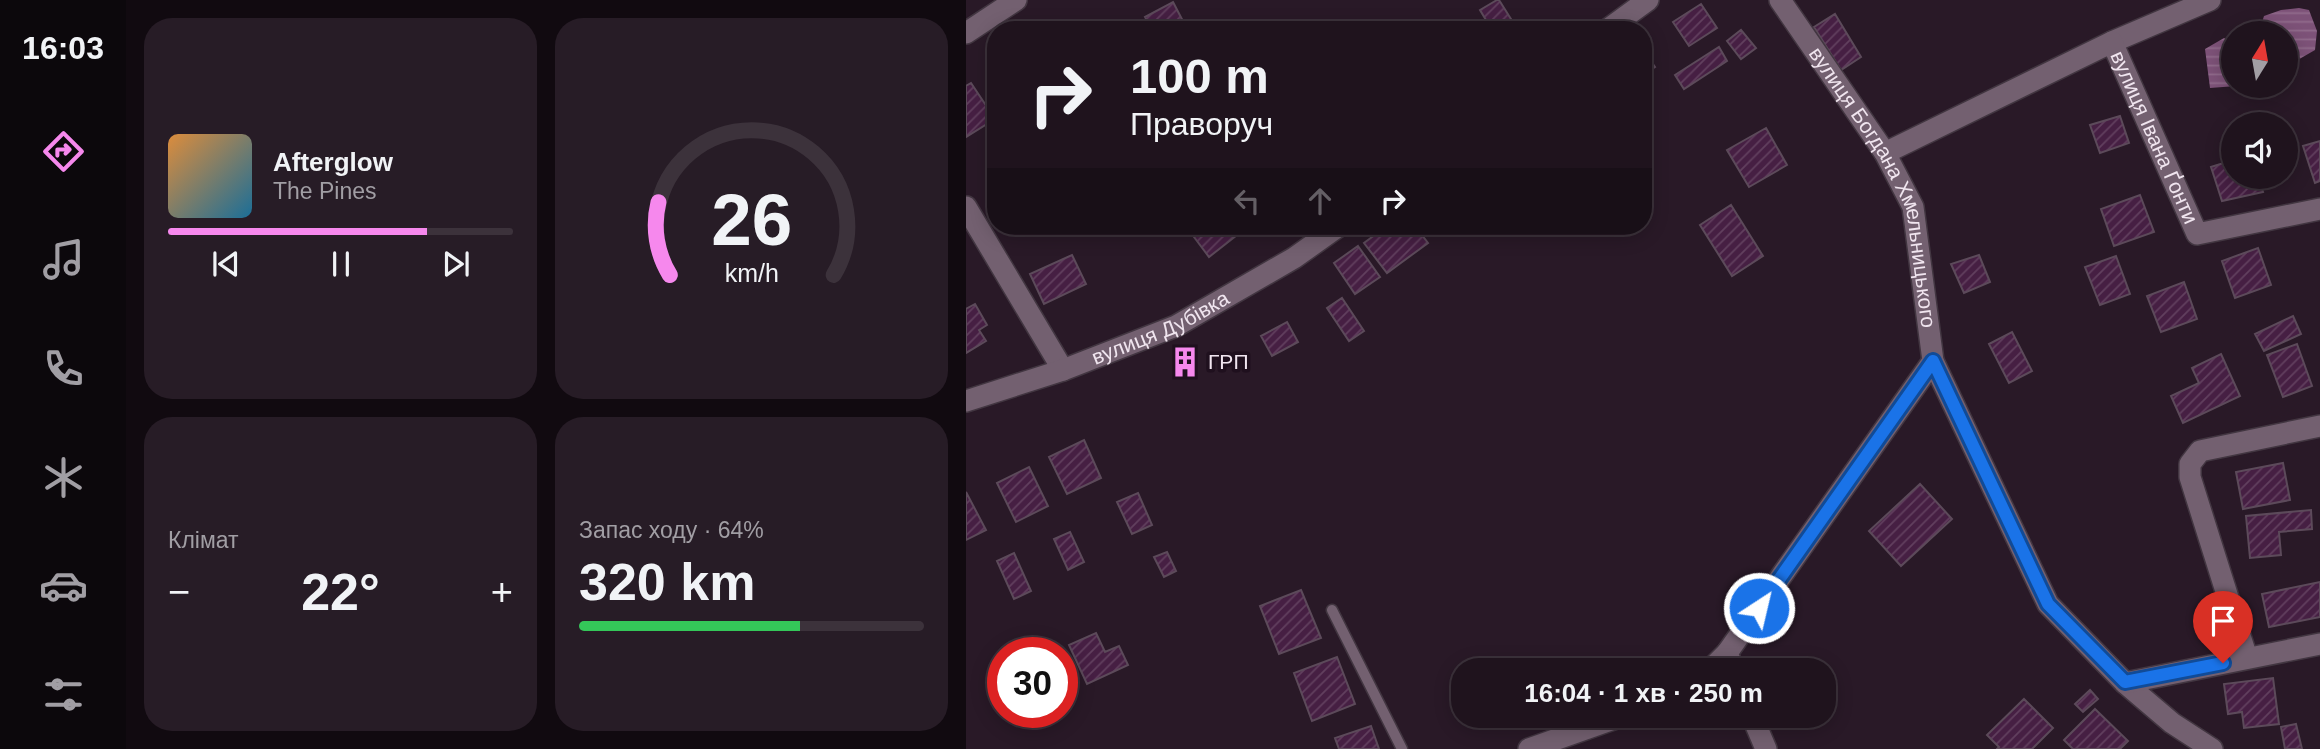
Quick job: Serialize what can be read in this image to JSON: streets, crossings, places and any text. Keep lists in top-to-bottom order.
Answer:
{
  "streets": {
    "street": ["вулиця Івана Ґонти", "вулиця Богдана Хмельницького", "вулиця Дубівка"]
  },
  "crossings": [
    ["вулиця Івана Ґонти", "вулиця Богдана Хмельницького"]
  ],
  "places": {
    "building": ["ГРП"]
  },
  "north": "top",
  "page": {
    "tabs": "16:03",
    "turn": ["100 m", "Праворуч"],
    "song": ["Afterglow", "The Pines"],
    "tile": [
      "Клімат",
      ["Запас ходу · 64%", "320 km"]
    ],
    "heat": ["−", "22°", "+"],
    "limit": "30",
    "trip": "16:04 · 1 хв · 250 m",
    "gauge": ["26", "km/h"]
  }
}
